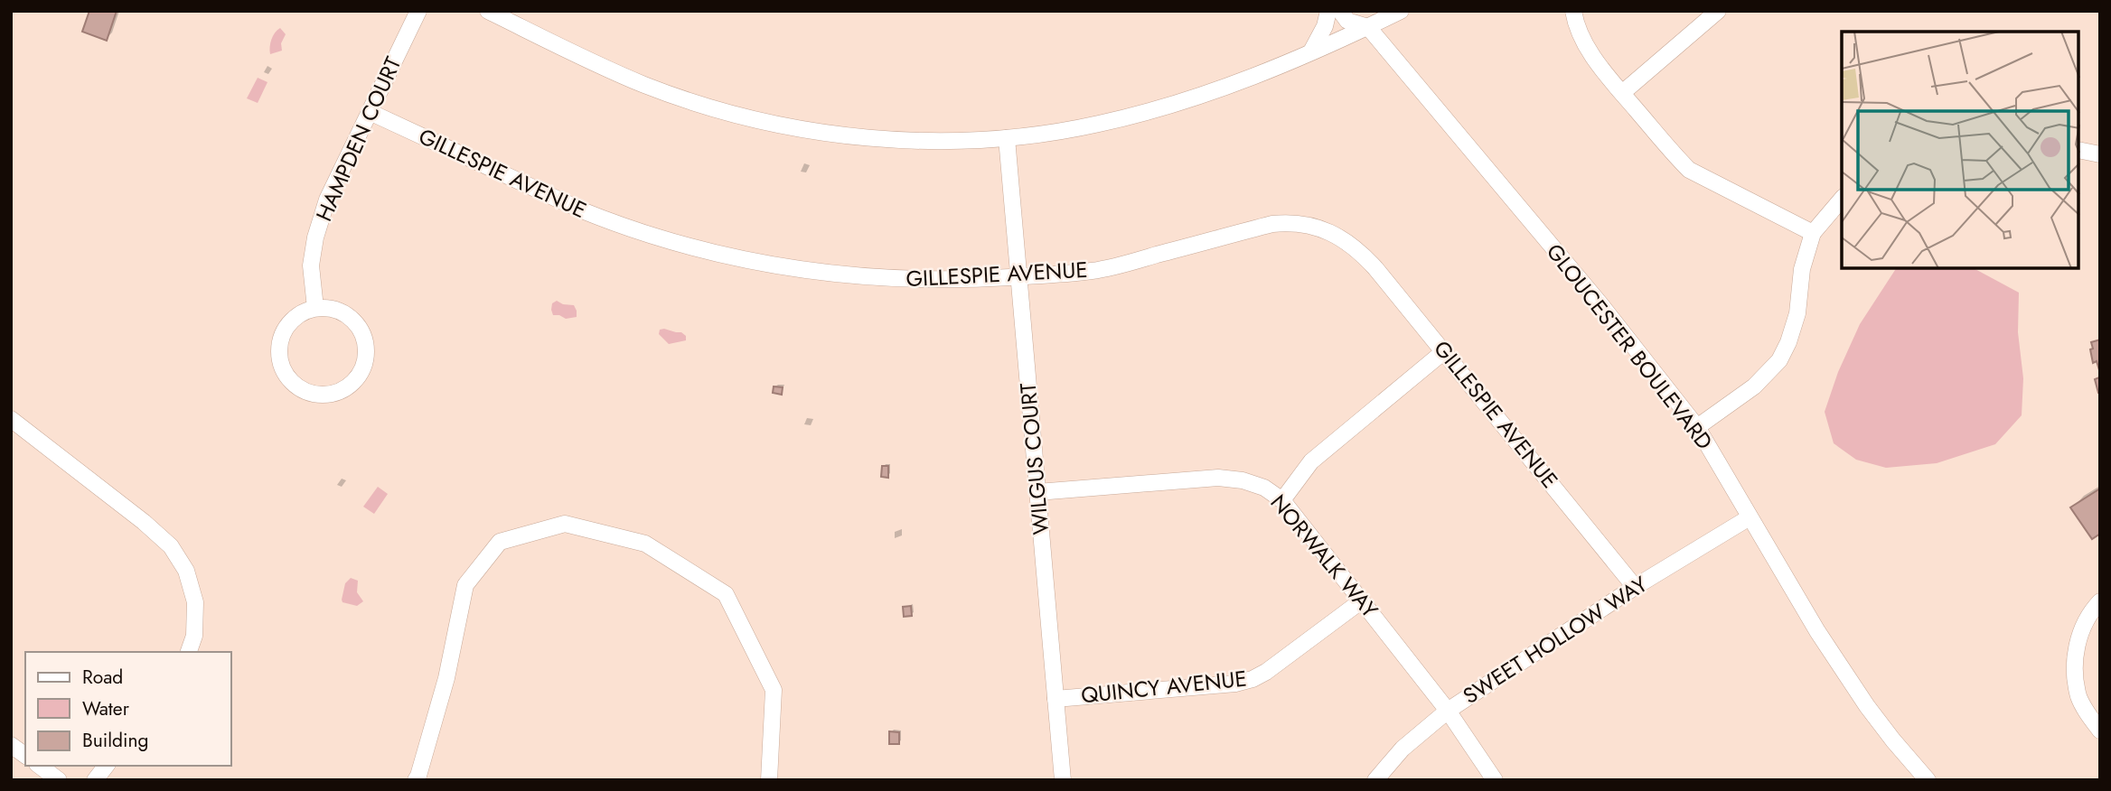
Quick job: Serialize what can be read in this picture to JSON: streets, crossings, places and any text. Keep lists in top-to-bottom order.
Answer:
{
  "streets": {
    "street": [
      "HAMPDEN COURT",
      "GILLESPIE AVENUE",
      "GLOUCESTER BOULEVARD",
      "WILGUS COURT",
      "NORWALK WAY",
      "SWEET HOLLOW WAY",
      "QUINCY AVENUE"
    ]
  },
  "crossings": [
    ["HAMPDEN COURT", "GILLESPIE AVENUE"],
    ["GILLESPIE AVENUE", "WILGUS COURT"],
    ["GILLESPIE AVENUE", "SWEET HOLLOW WAY"],
    ["GLOUCESTER BOULEVARD", "SWEET HOLLOW WAY"],
    ["WILGUS COURT", "NORWALK WAY"],
    ["WILGUS COURT", "QUINCY AVENUE"],
    ["NORWALK WAY", "SWEET HOLLOW WAY"],
    ["NORWALK WAY", "QUINCY AVENUE"]
  ],
  "legend": ["Road", "Water", "Building"]
}
